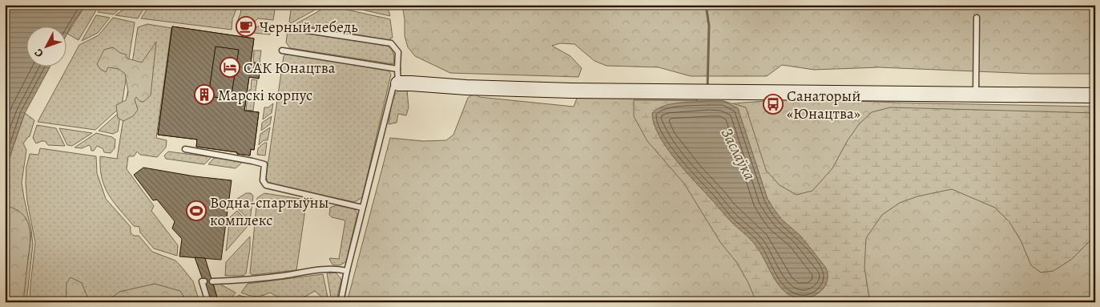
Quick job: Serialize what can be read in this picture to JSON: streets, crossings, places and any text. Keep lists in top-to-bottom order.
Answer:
{
  "water": ["Заслаўка"],
  "places": {
    "cafe": ["Черный лебедь"],
    "hotel": ["САК Юнацтва"],
    "building": ["Марскі корпус"],
    "bus stop": ["Санаторый «Юнацтва»"],
    "sports": ["Водна-спартыўны комплекс"]
  },
  "north": "bottom left"
}
